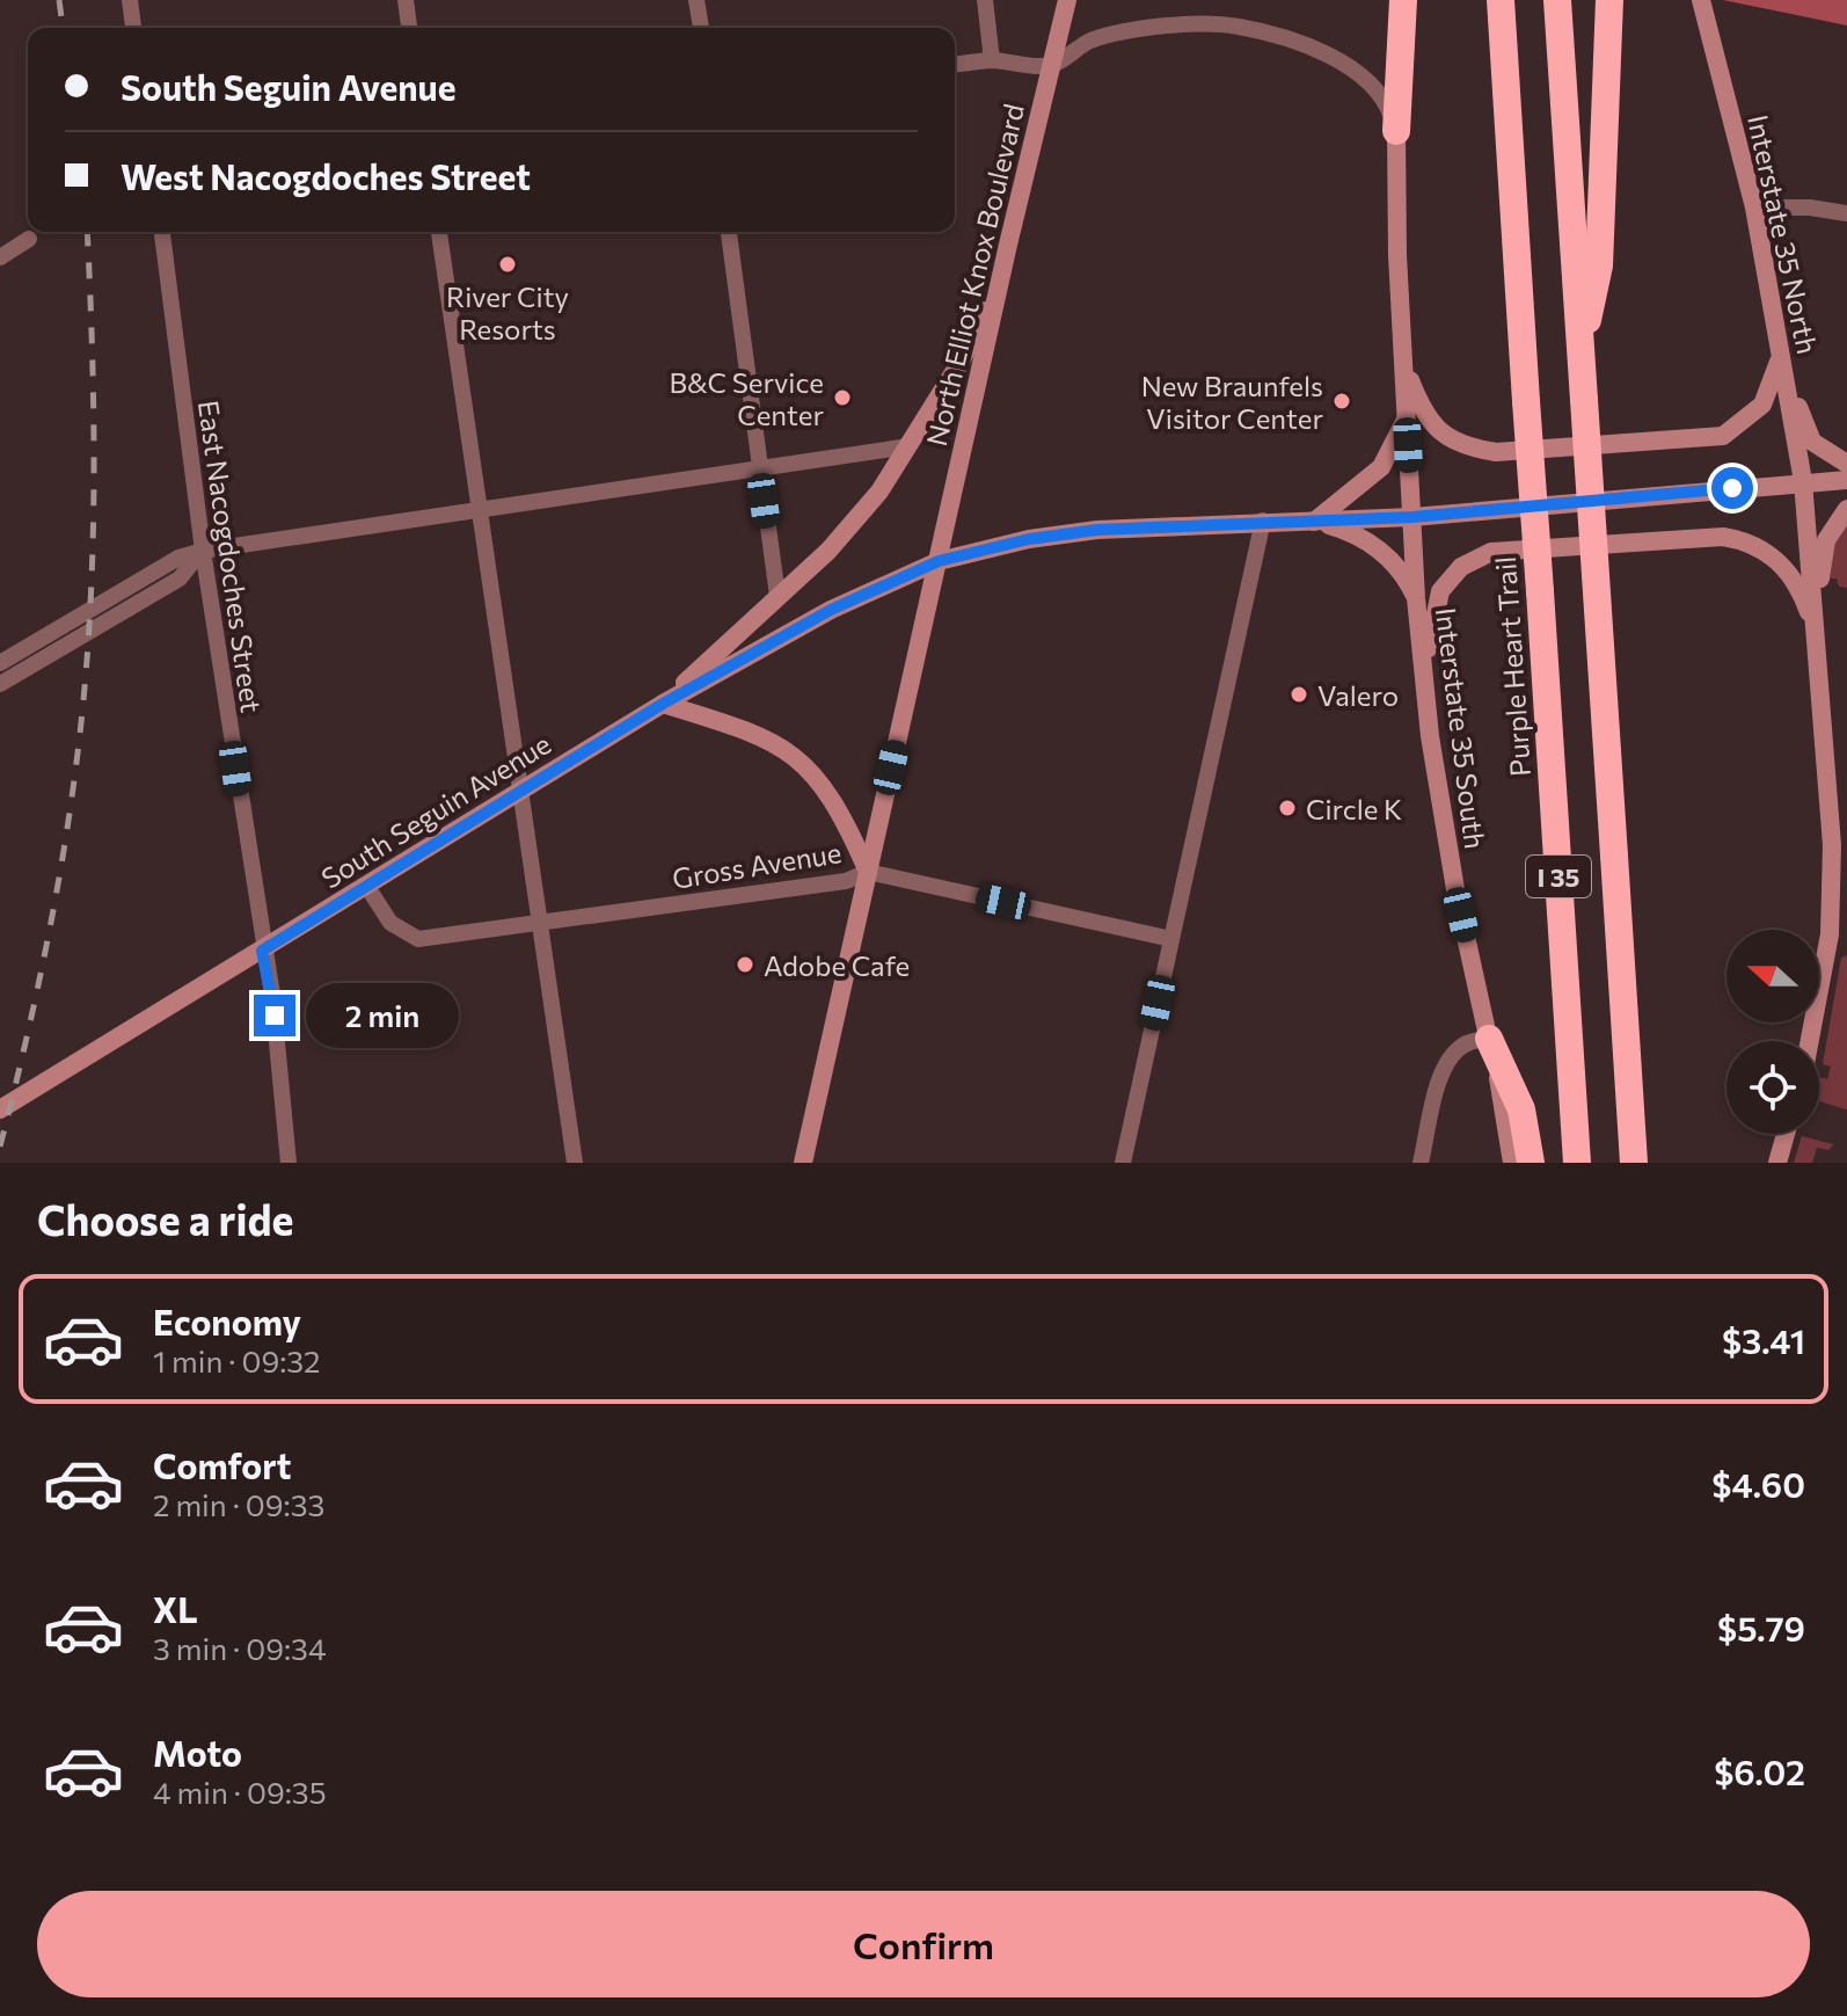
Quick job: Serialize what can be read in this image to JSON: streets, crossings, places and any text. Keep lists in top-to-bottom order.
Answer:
{
  "streets": {
    "highway": ["Purple Heart Trail", "I 35"],
    "main road": [
      "Interstate 35 North",
      "North Elliot Knox Boulevard",
      "Interstate 35 South",
      "South Seguin Avenue"
    ],
    "street": ["East Nacogdoches Street", "Gross Avenue"]
  },
  "crossings": [
    ["Interstate 35 North", "South Seguin Avenue"],
    ["North Elliot Knox Boulevard", "South Seguin Avenue"],
    ["North Elliot Knox Boulevard", "Gross Avenue"],
    ["East Nacogdoches Street", "South Seguin Avenue"],
    ["Interstate 35 South", "South Seguin Avenue"],
    ["South Seguin Avenue", "Gross Avenue"]
  ],
  "places": [
    "River City Resorts",
    "B&C Service Center",
    "New Braunfels Visitor Center",
    "Valero",
    "Circle K",
    "Adobe Cafe"
  ],
  "north": "left",
  "page": {
    "banner": ["South Seguin Avenue", "West Nacogdoches Street"],
    "bubble": "2 min",
    "heading": "Choose a ride",
    "list": [
      {
        "name": "Economy",
        "note": "1 min · 09:32",
        "value": "$3.41"
      },
      {
        "name": "Comfort",
        "note": "2 min · 09:33",
        "value": "$4.60"
      },
      {
        "name": "XL",
        "note": "3 min · 09:34",
        "value": "$5.79"
      },
      {
        "name": "Moto",
        "note": "4 min · 09:35",
        "value": "$6.02"
      }
    ],
    "buttons": "Confirm"
  }
}
